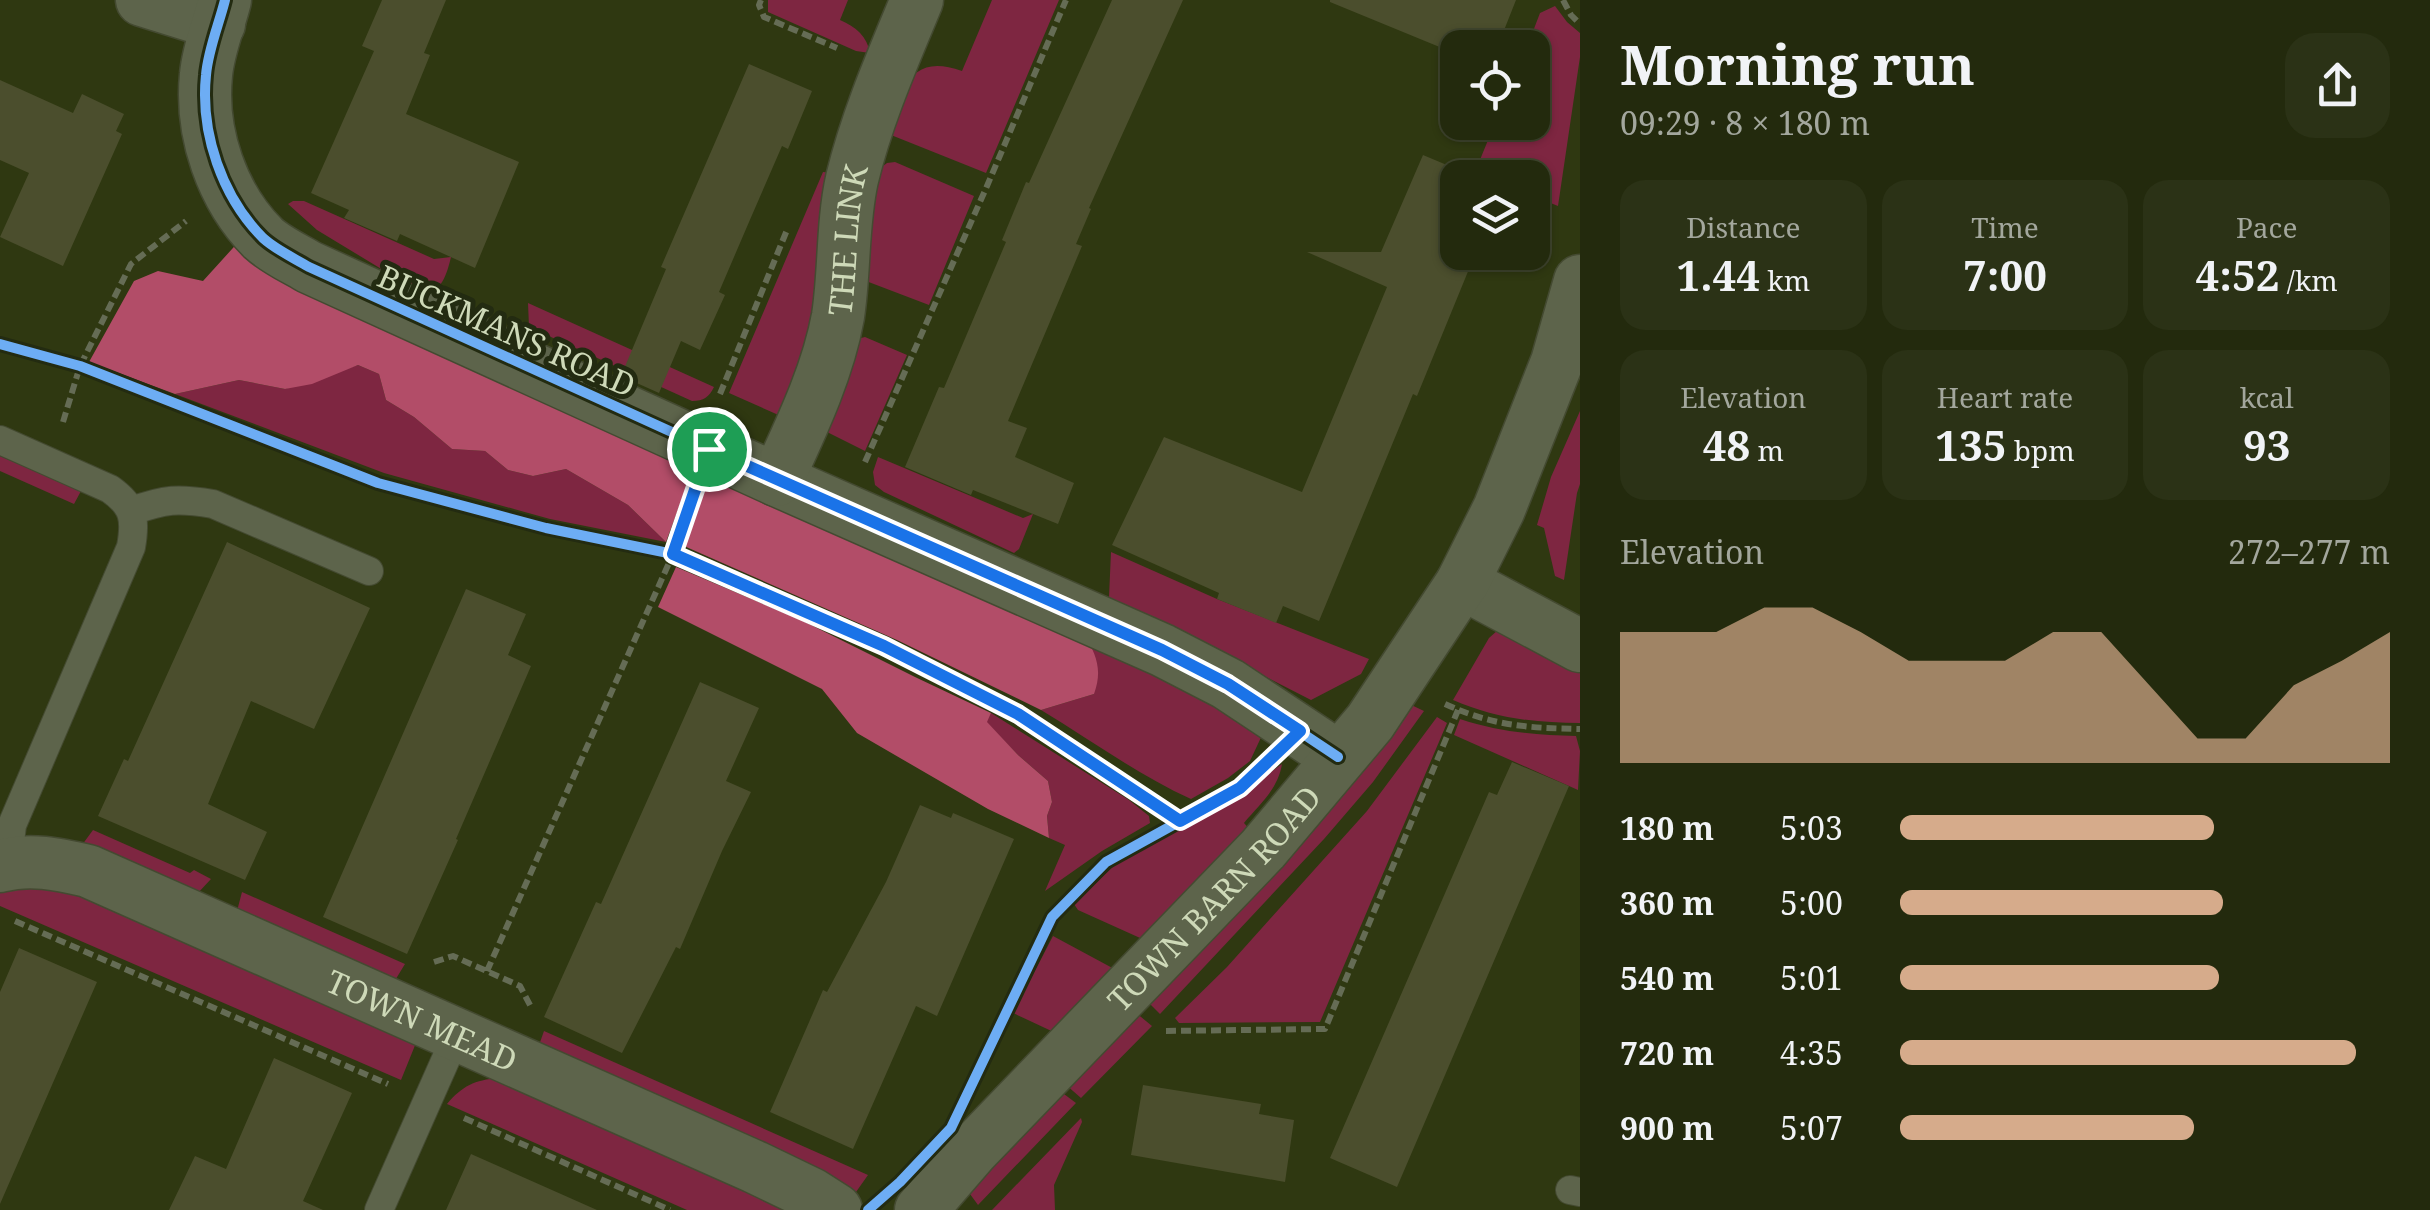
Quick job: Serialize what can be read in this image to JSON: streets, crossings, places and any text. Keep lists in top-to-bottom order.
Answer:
{
  "streets": {
    "street": [
      "THE LINK",
      "BUCKMANS ROAD",
      "TOWN BARN ROAD",
      "TOWN MEAD"
    ]
  },
  "crossings": [
    ["THE LINK", "BUCKMANS ROAD"],
    ["BUCKMANS ROAD", "TOWN BARN ROAD"]
  ],
  "page": {
    "heading": ["Morning run", "09:29 · 8 × 180 m"],
    "stats": [
      ["Distance", "1.44 km"],
      ["Time", "7:00"],
      ["Pace", "4:52 /km"],
      ["Elevation", "48 m"],
      ["Heart rate", "135 bpm"],
      ["kcal", "93"]
    ],
    "chart": ["Elevation", "272–277 m"],
    "list": [
      {
        "name": "180 m",
        "note": "5:03"
      },
      {
        "name": "360 m",
        "note": "5:00"
      },
      {
        "name": "540 m",
        "note": "5:01"
      },
      {
        "name": "720 m",
        "note": "4:35"
      },
      {
        "name": "900 m",
        "note": "5:07"
      }
    ]
  }
}
